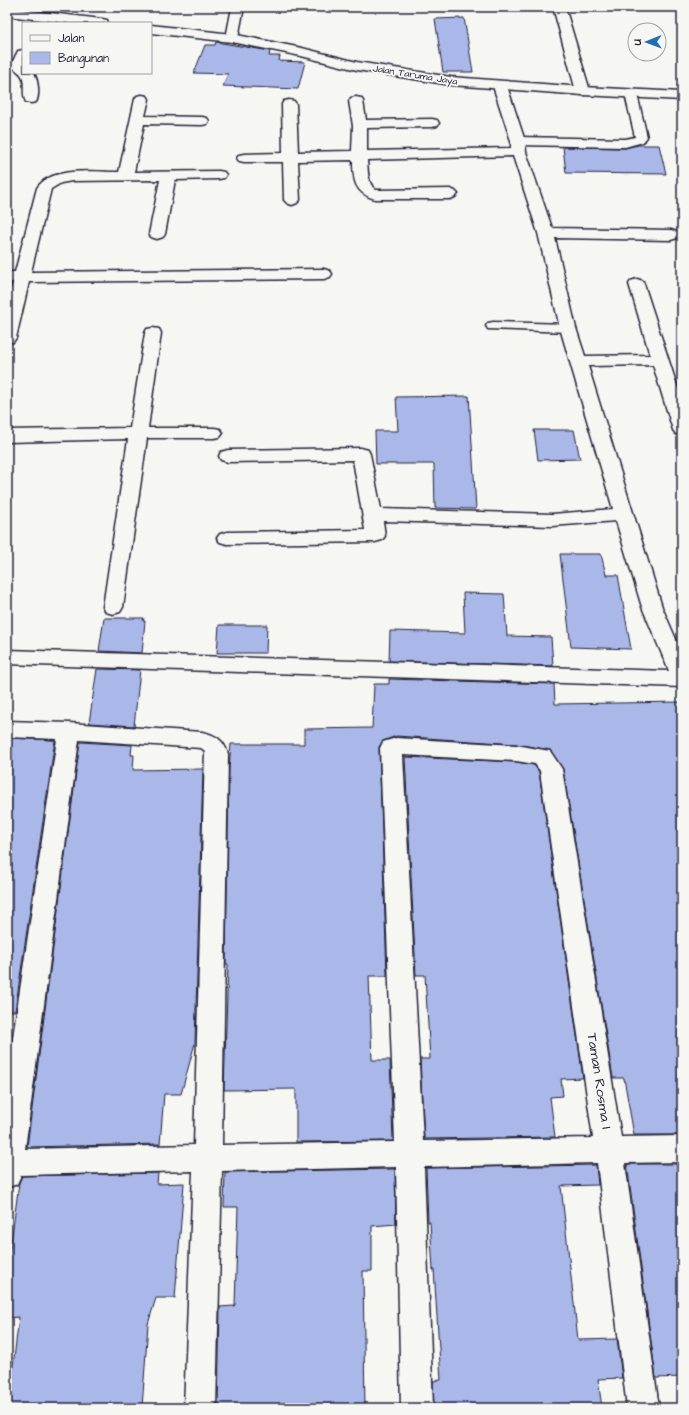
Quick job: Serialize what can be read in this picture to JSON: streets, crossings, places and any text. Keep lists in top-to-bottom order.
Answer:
{
  "streets": {
    "street": ["Jalan Taruma Jaya", "Taman Rosma I"]
  },
  "legend": ["Jalan", "Bangunan"],
  "north": "left"
}
